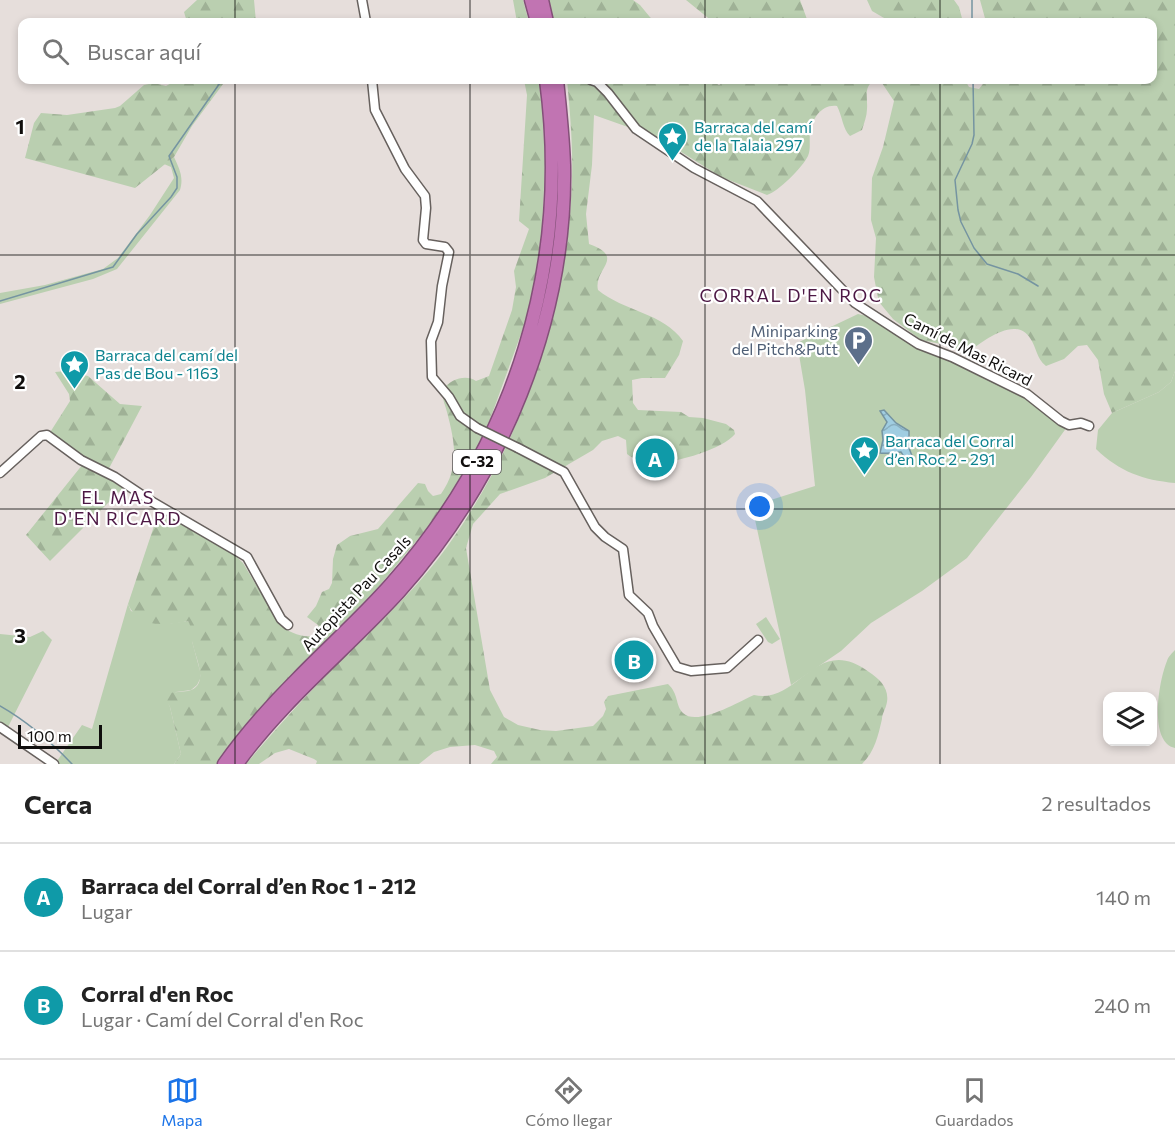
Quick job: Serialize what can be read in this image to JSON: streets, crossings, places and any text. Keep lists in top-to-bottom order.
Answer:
{
  "streets": {
    "highway": ["C-32", "Autopista Pau Casals"],
    "street": ["Camí de Mas Ricard"]
  },
  "districts": ["CORRAL D'EN ROC", "EL MAS D'EN RICARD"],
  "places": {
    "place": ["Barraca del camí de la Talaia 297", "Barraca del camí del Pas de Bou - 1163", "Barraca del Corral d’en Roc 2 - 291"],
    "parking": ["Miniparking del Pitch&Putt"]
  },
  "scale_bar": "100 m",
  "page": {
    "search": "Buscar aquí",
    "pins": ["A", "B"],
    "scale": "100 m",
    "heading": ["Cerca", "2 resultados"],
    "list": [
      {
        "mark": "A",
        "name": "Barraca del Corral d’en Roc 1 - 212",
        "note": "Lugar",
        "value": "140 m"
      },
      {
        "mark": "B",
        "name": "Corral d'en Roc",
        "note": "Lugar · Camí del Corral d'en Roc",
        "value": "240 m"
      }
    ],
    "nav": ["Mapa", "Cómo llegar", "Guardados"]
  },
  "grid": {
    "rows": ["1", "2", "3"]
  }
}
